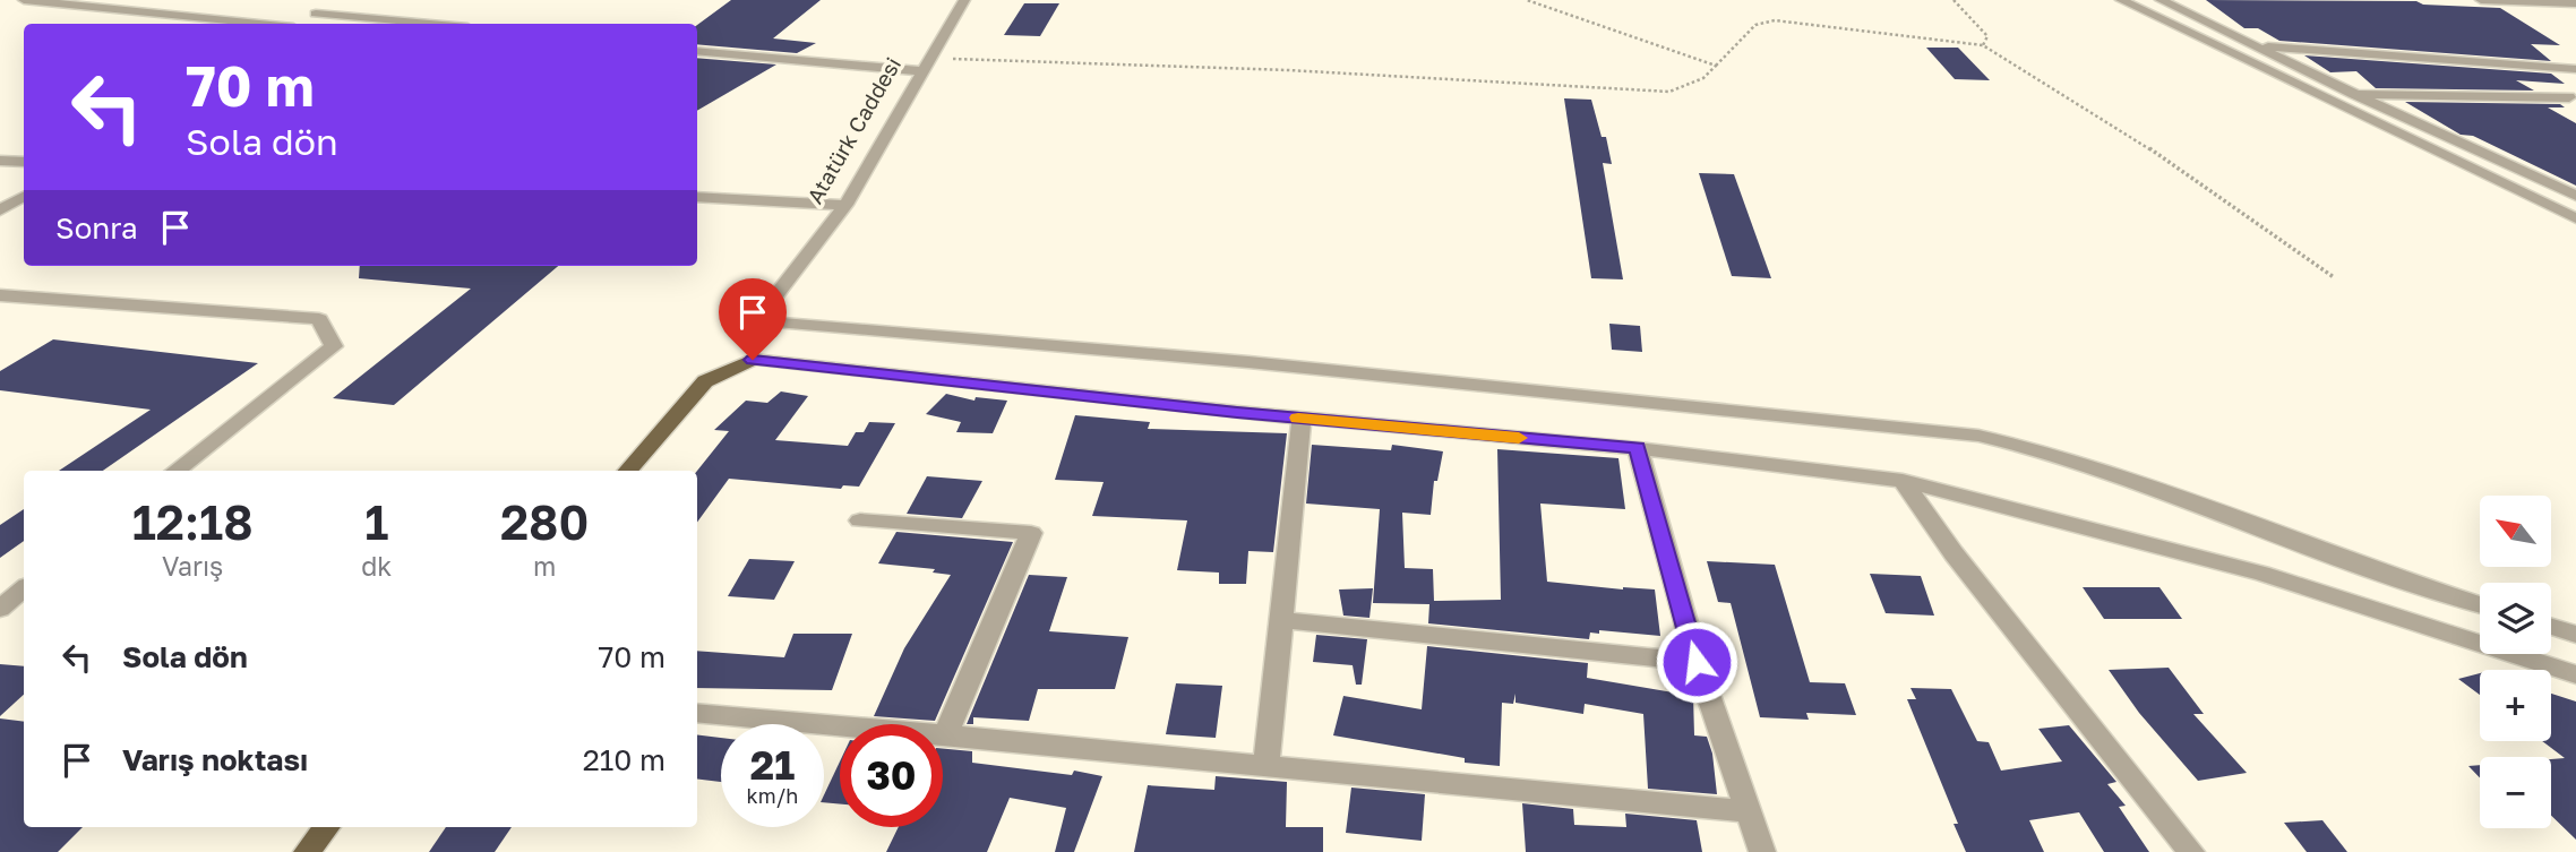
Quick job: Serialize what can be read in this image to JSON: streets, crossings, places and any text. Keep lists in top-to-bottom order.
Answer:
{
  "streets": {
    "street": ["Atatürk Caddesi"]
  },
  "north": "top left",
  "page": {
    "turn": ["70 m", "Sola dön"],
    "then": "Sonra",
    "eta": [
      "12:18",
      "Varış",
      "1",
      "dk",
      "280",
      "m"
    ],
    "map_buttons": ["+", "−"],
    "list": [
      {
        "name": "Sola dön",
        "value": "70 m"
      },
      {
        "name": "Varış noktası",
        "value": "210 m"
      }
    ],
    "speed": "21 km/h",
    "limit": "30"
  }
}
